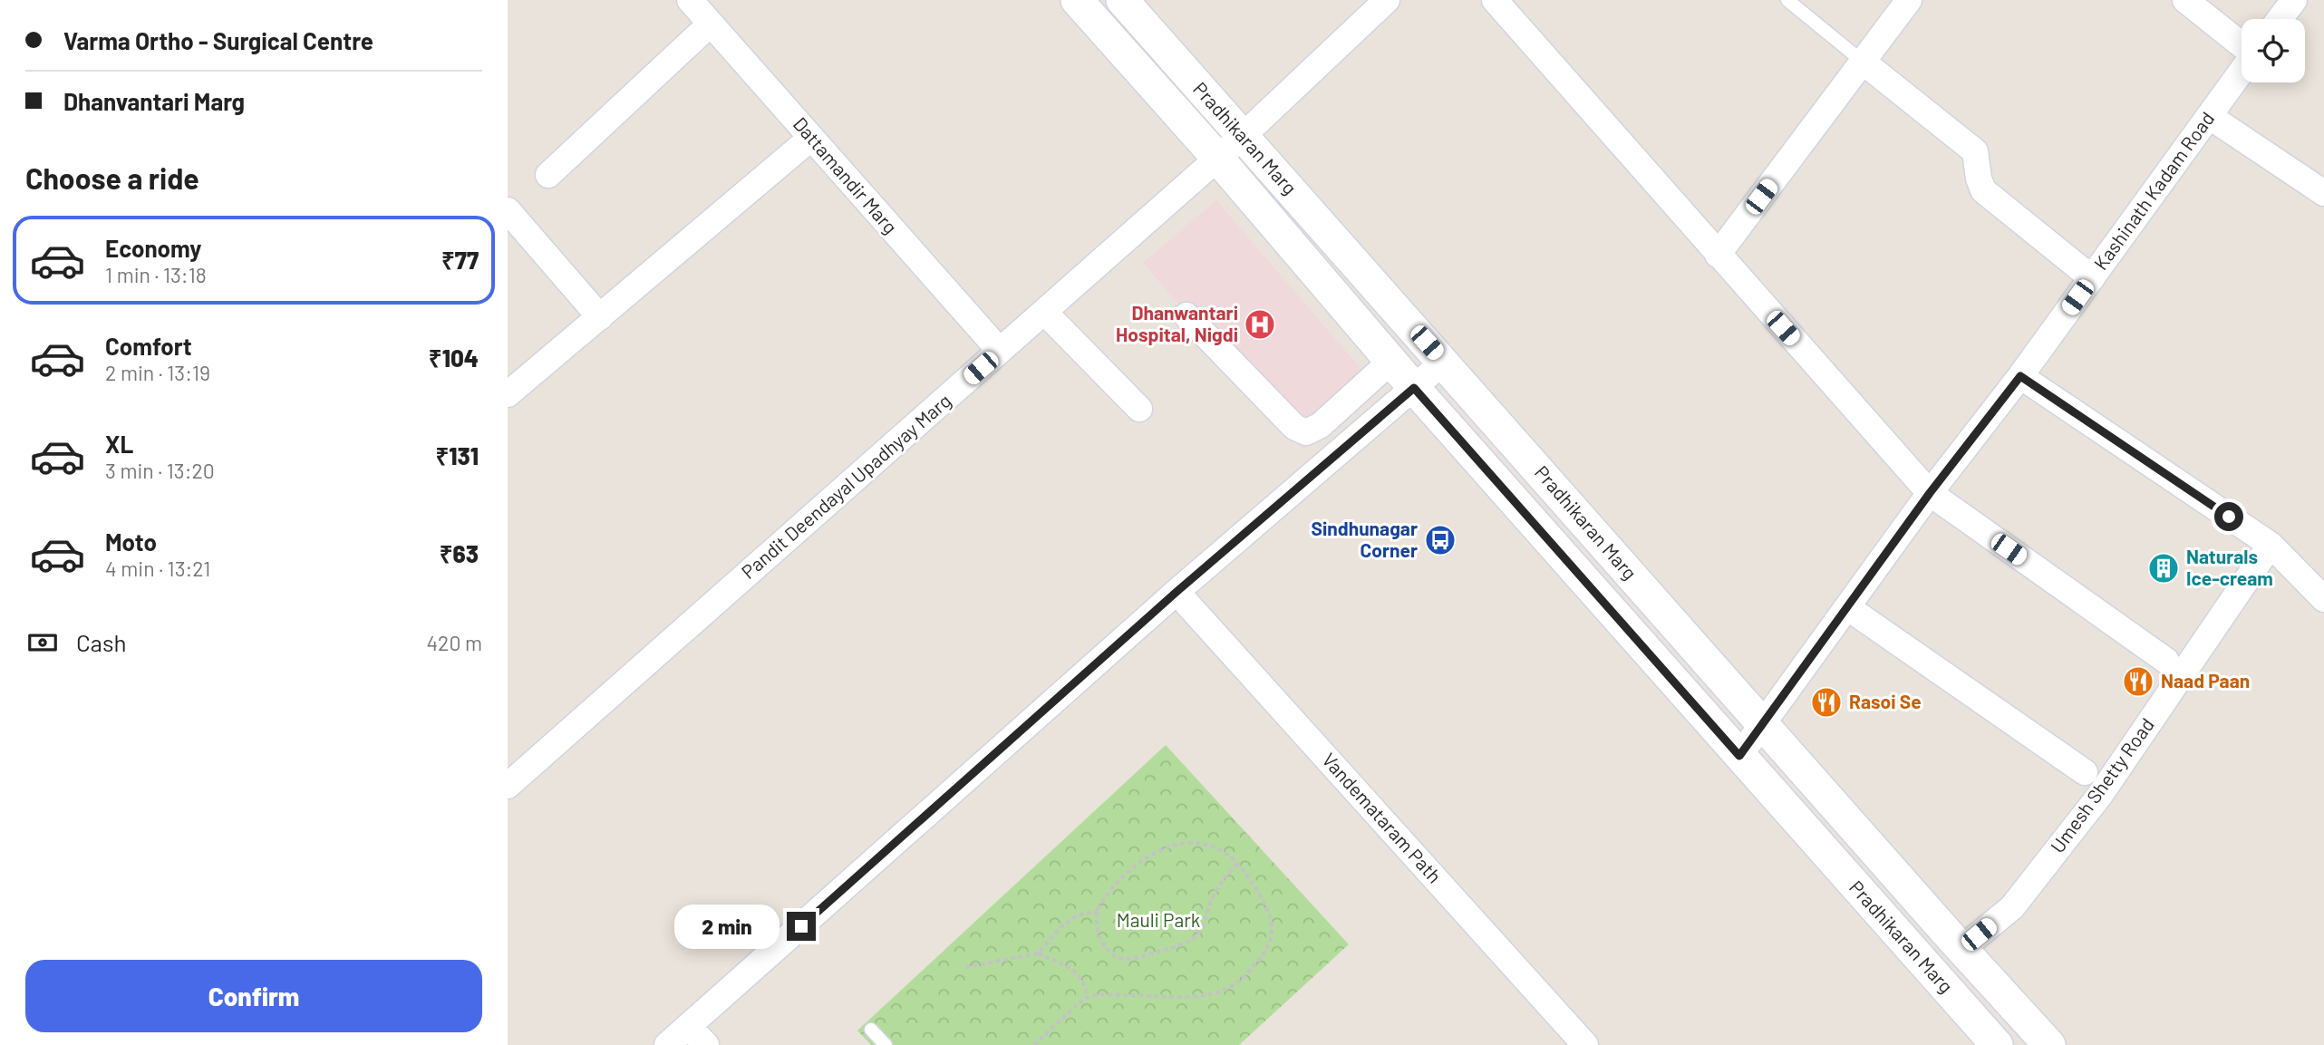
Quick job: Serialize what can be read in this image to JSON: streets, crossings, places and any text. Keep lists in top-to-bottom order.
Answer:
{
  "streets": {
    "street": [
      "Pradhikaran Marg",
      "Dattamandir Marg",
      "Kashinath Kadam Road",
      "Pandit Deendayal Upadhyay Marg",
      "Umesh Shetty Road",
      "Vandemataram Path"
    ]
  },
  "crossings": [
    ["Pradhikaran Marg", "Kashinath Kadam Road"],
    ["Pradhikaran Marg", "Pandit Deendayal Upadhyay Marg"],
    ["Pradhikaran Marg", "Umesh Shetty Road"],
    ["Dattamandir Marg", "Pandit Deendayal Upadhyay Marg"]
  ],
  "parks": ["Mauli Park"],
  "places": {
    "hospital": ["Dhanwantari Hospital, Nigdi"],
    "bus stop": ["Sindhunagar Corner"],
    "building": ["Naturals Ice-cream"],
    "restaurant": ["Naad Paan", "Rasoi Se"]
  },
  "page": {
    "banner": ["Varma Ortho - Surgical Centre", "Dhanvantari Marg"],
    "heading": "Choose a ride",
    "list": [
      {
        "name": "Economy",
        "note": "1 min · 13:18",
        "value": "₹77"
      },
      {
        "name": "Comfort",
        "note": "2 min · 13:19",
        "value": "₹104"
      },
      {
        "name": "XL",
        "note": "3 min · 13:20",
        "value": "₹131"
      },
      {
        "name": "Moto",
        "note": "4 min · 13:21",
        "value": "₹63"
      }
    ],
    "pay": ["Cash", "420 m"],
    "bubble": "2 min",
    "buttons": "Confirm"
  }
}
